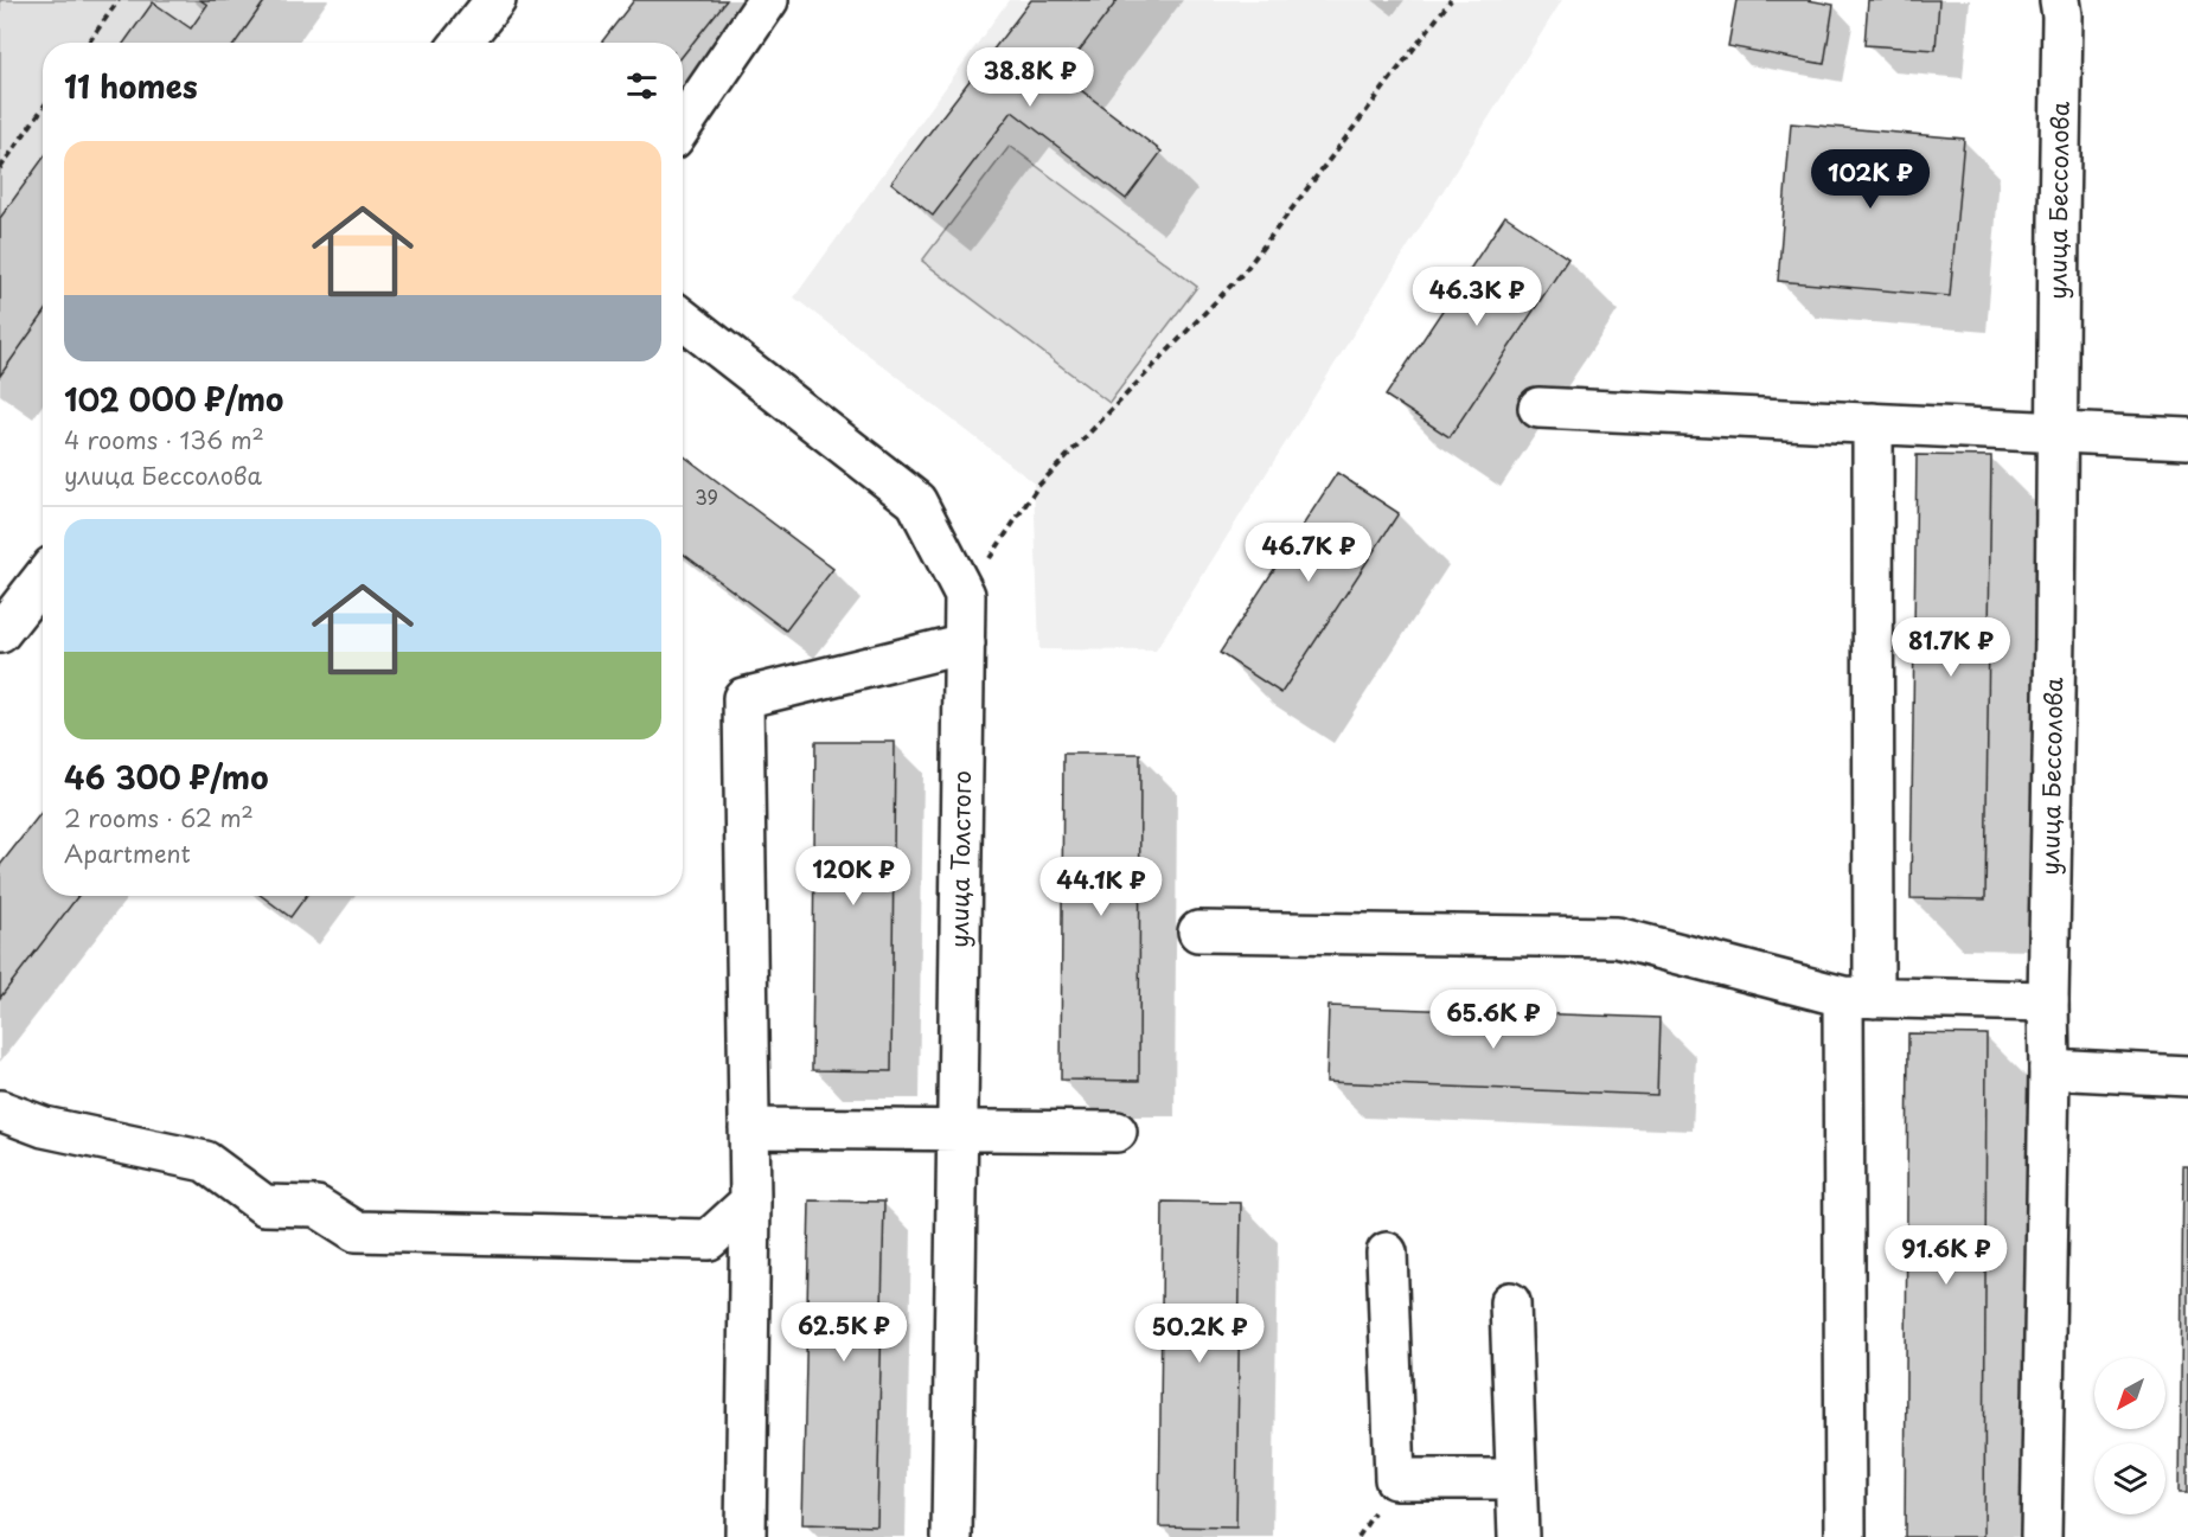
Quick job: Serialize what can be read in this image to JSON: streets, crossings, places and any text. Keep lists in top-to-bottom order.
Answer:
{
  "streets": {
    "street": ["улица Бессолова", "улица Толстого"]
  },
  "house_numbers": ["39"],
  "north": "bottom left",
  "page": {
    "heading": "11 homes",
    "price": [
      "38.8K ₽",
      "102K ₽",
      "46.3K ₽",
      "46.7K ₽",
      "81.7K ₽",
      "120K ₽",
      "44.1K ₽",
      "65.6K ₽",
      "91.6K ₽",
      "62.5K ₽",
      "50.2K ₽"
    ],
    "list": [
      {
        "name": "102 000 ₽/mo",
        "note": "4 rooms · 136 m² · улица Бессолова"
      },
      {
        "name": "46 300 ₽/mo",
        "note": "2 rooms · 62 m² · Apartment"
      }
    ]
  }
}
